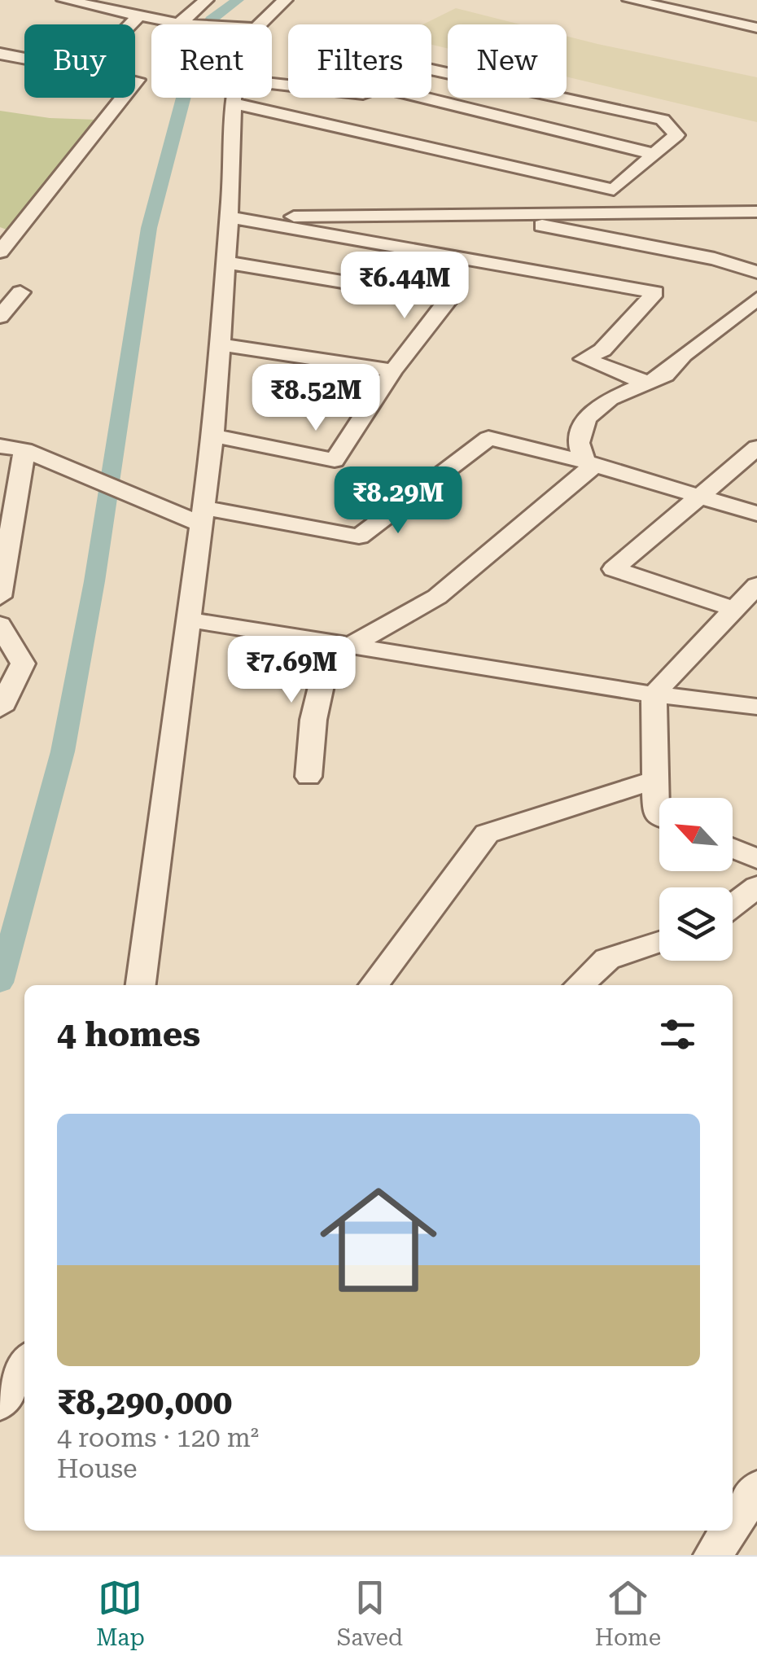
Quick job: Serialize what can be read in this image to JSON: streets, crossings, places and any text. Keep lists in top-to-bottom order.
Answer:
{
  "north": "top left",
  "page": {
    "chip": [
      "Buy",
      "Rent",
      "Filters",
      "New"
    ],
    "price": [
      "₹6.44M",
      "₹8.52M",
      "₹8.29M",
      "₹7.69M"
    ],
    "heading": "4 homes",
    "list": [
      {
        "name": "₹8,290,000",
        "note": "4 rooms · 120 m² · House"
      }
    ],
    "tabs": ["Map", "Saved", "Home"]
  }
}
